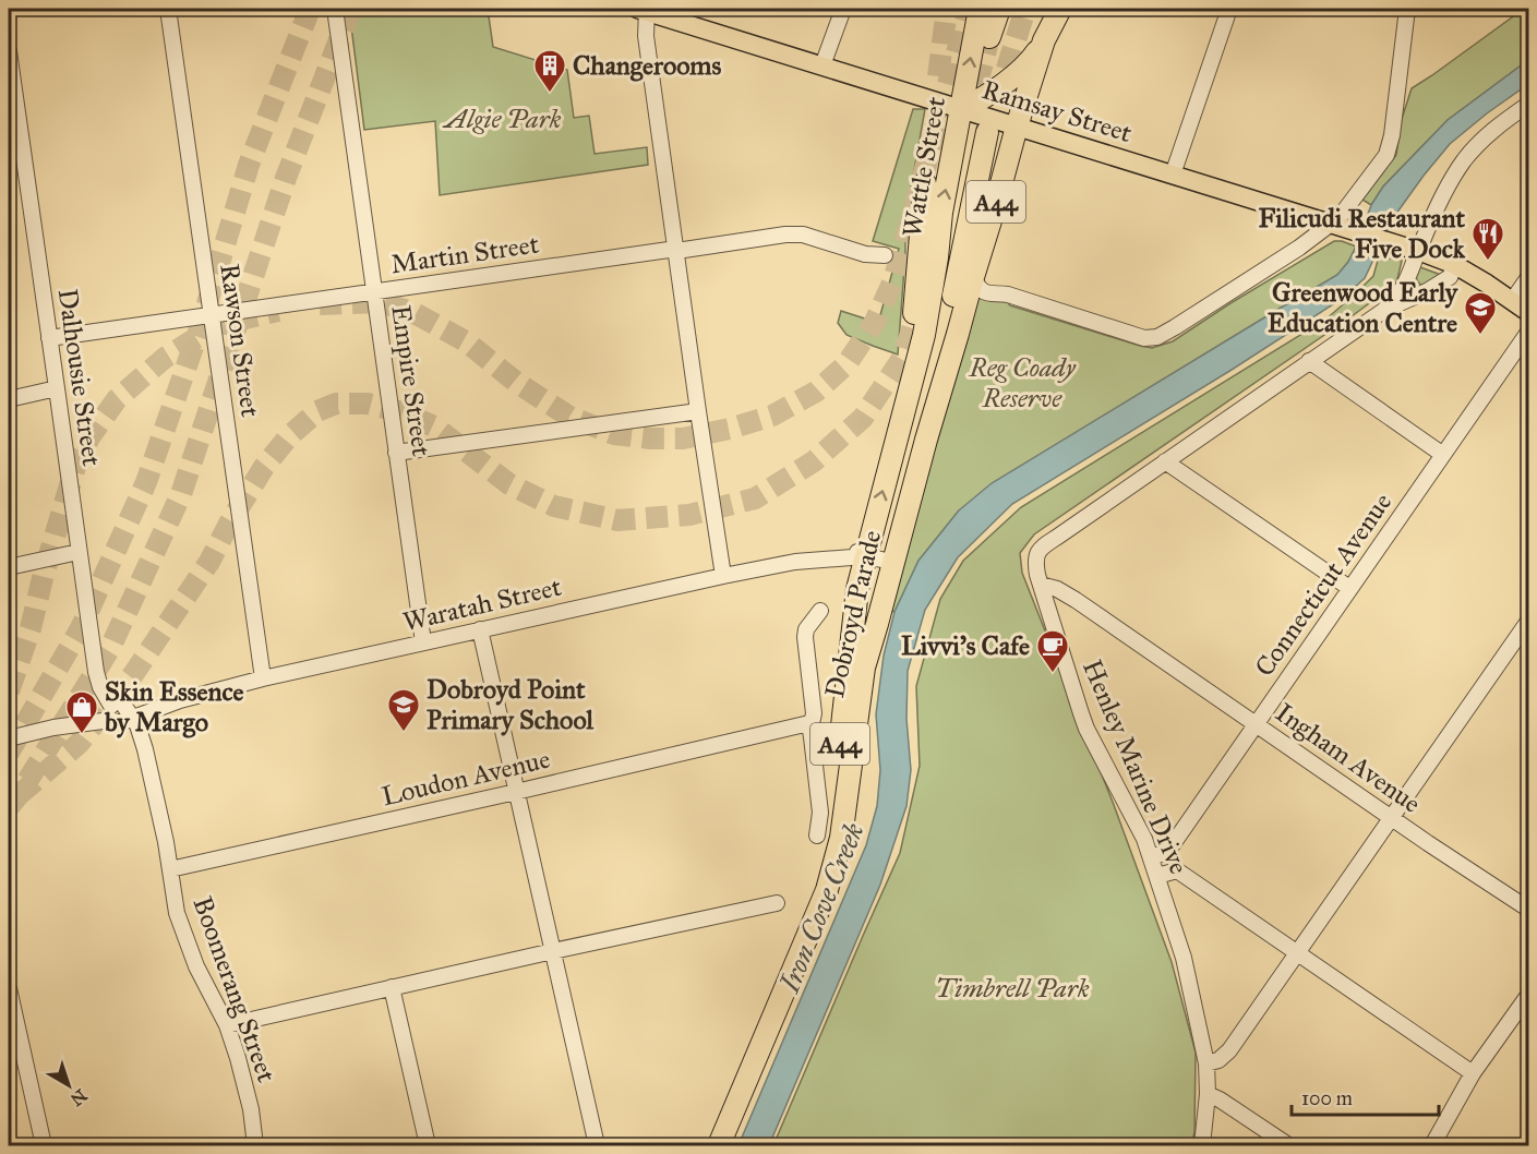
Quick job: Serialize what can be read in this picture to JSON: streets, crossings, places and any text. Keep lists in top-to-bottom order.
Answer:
{
  "streets": {
    "highway": ["Wattle Street", "A44", "Dobroyd Parade"],
    "main road": ["Ramsay Street"],
    "street": [
      "Martin Street",
      "Rawson Street",
      "Dalhousie Street",
      "Empire Street",
      "Connecticut Avenue",
      "Waratah Street",
      "Ingham Avenue",
      "Henley Marine Drive",
      "Loudon Avenue",
      "Boomerang Street"
    ]
  },
  "crossings": [
    ["Ramsay Street", "Wattle Street"],
    ["Ramsay Street", "A44"],
    ["Ramsay Street", "Henley Marine Drive"],
    ["Wattle Street", "Dobroyd Parade"],
    ["A44", "Dobroyd Parade"],
    ["Martin Street", "Rawson Street"],
    ["Martin Street", "Dalhousie Street"],
    ["Martin Street", "Empire Street"],
    ["Rawson Street", "Waratah Street"],
    ["Dalhousie Street", "Waratah Street"],
    ["Dalhousie Street", "Boomerang Street"],
    ["Empire Street", "Waratah Street"],
    ["Connecticut Avenue", "Ingham Avenue"],
    ["Connecticut Avenue", "Henley Marine Drive"],
    ["Waratah Street", "Dobroyd Parade"],
    ["Waratah Street", "Boomerang Street"],
    ["Dobroyd Parade", "Loudon Avenue"],
    ["Ingham Avenue", "Henley Marine Drive"],
    ["Loudon Avenue", "Boomerang Street"]
  ],
  "water": ["Iron Cove Creek"],
  "parks": ["Algie Park", "Reg Coady Reserve", "Timbrell Park"],
  "places": {
    "building": ["Changerooms"],
    "restaurant": ["Filicudi Restaurant Five Dock"],
    "school or university": ["Greenwood Early Education Centre", "Dobroyd Point Primary School"],
    "cafe": ["Livvi's Cafe"],
    "shop": ["Skin Essence by Margo"]
  },
  "scale_bar": "100 m",
  "north": "bottom right"
}
